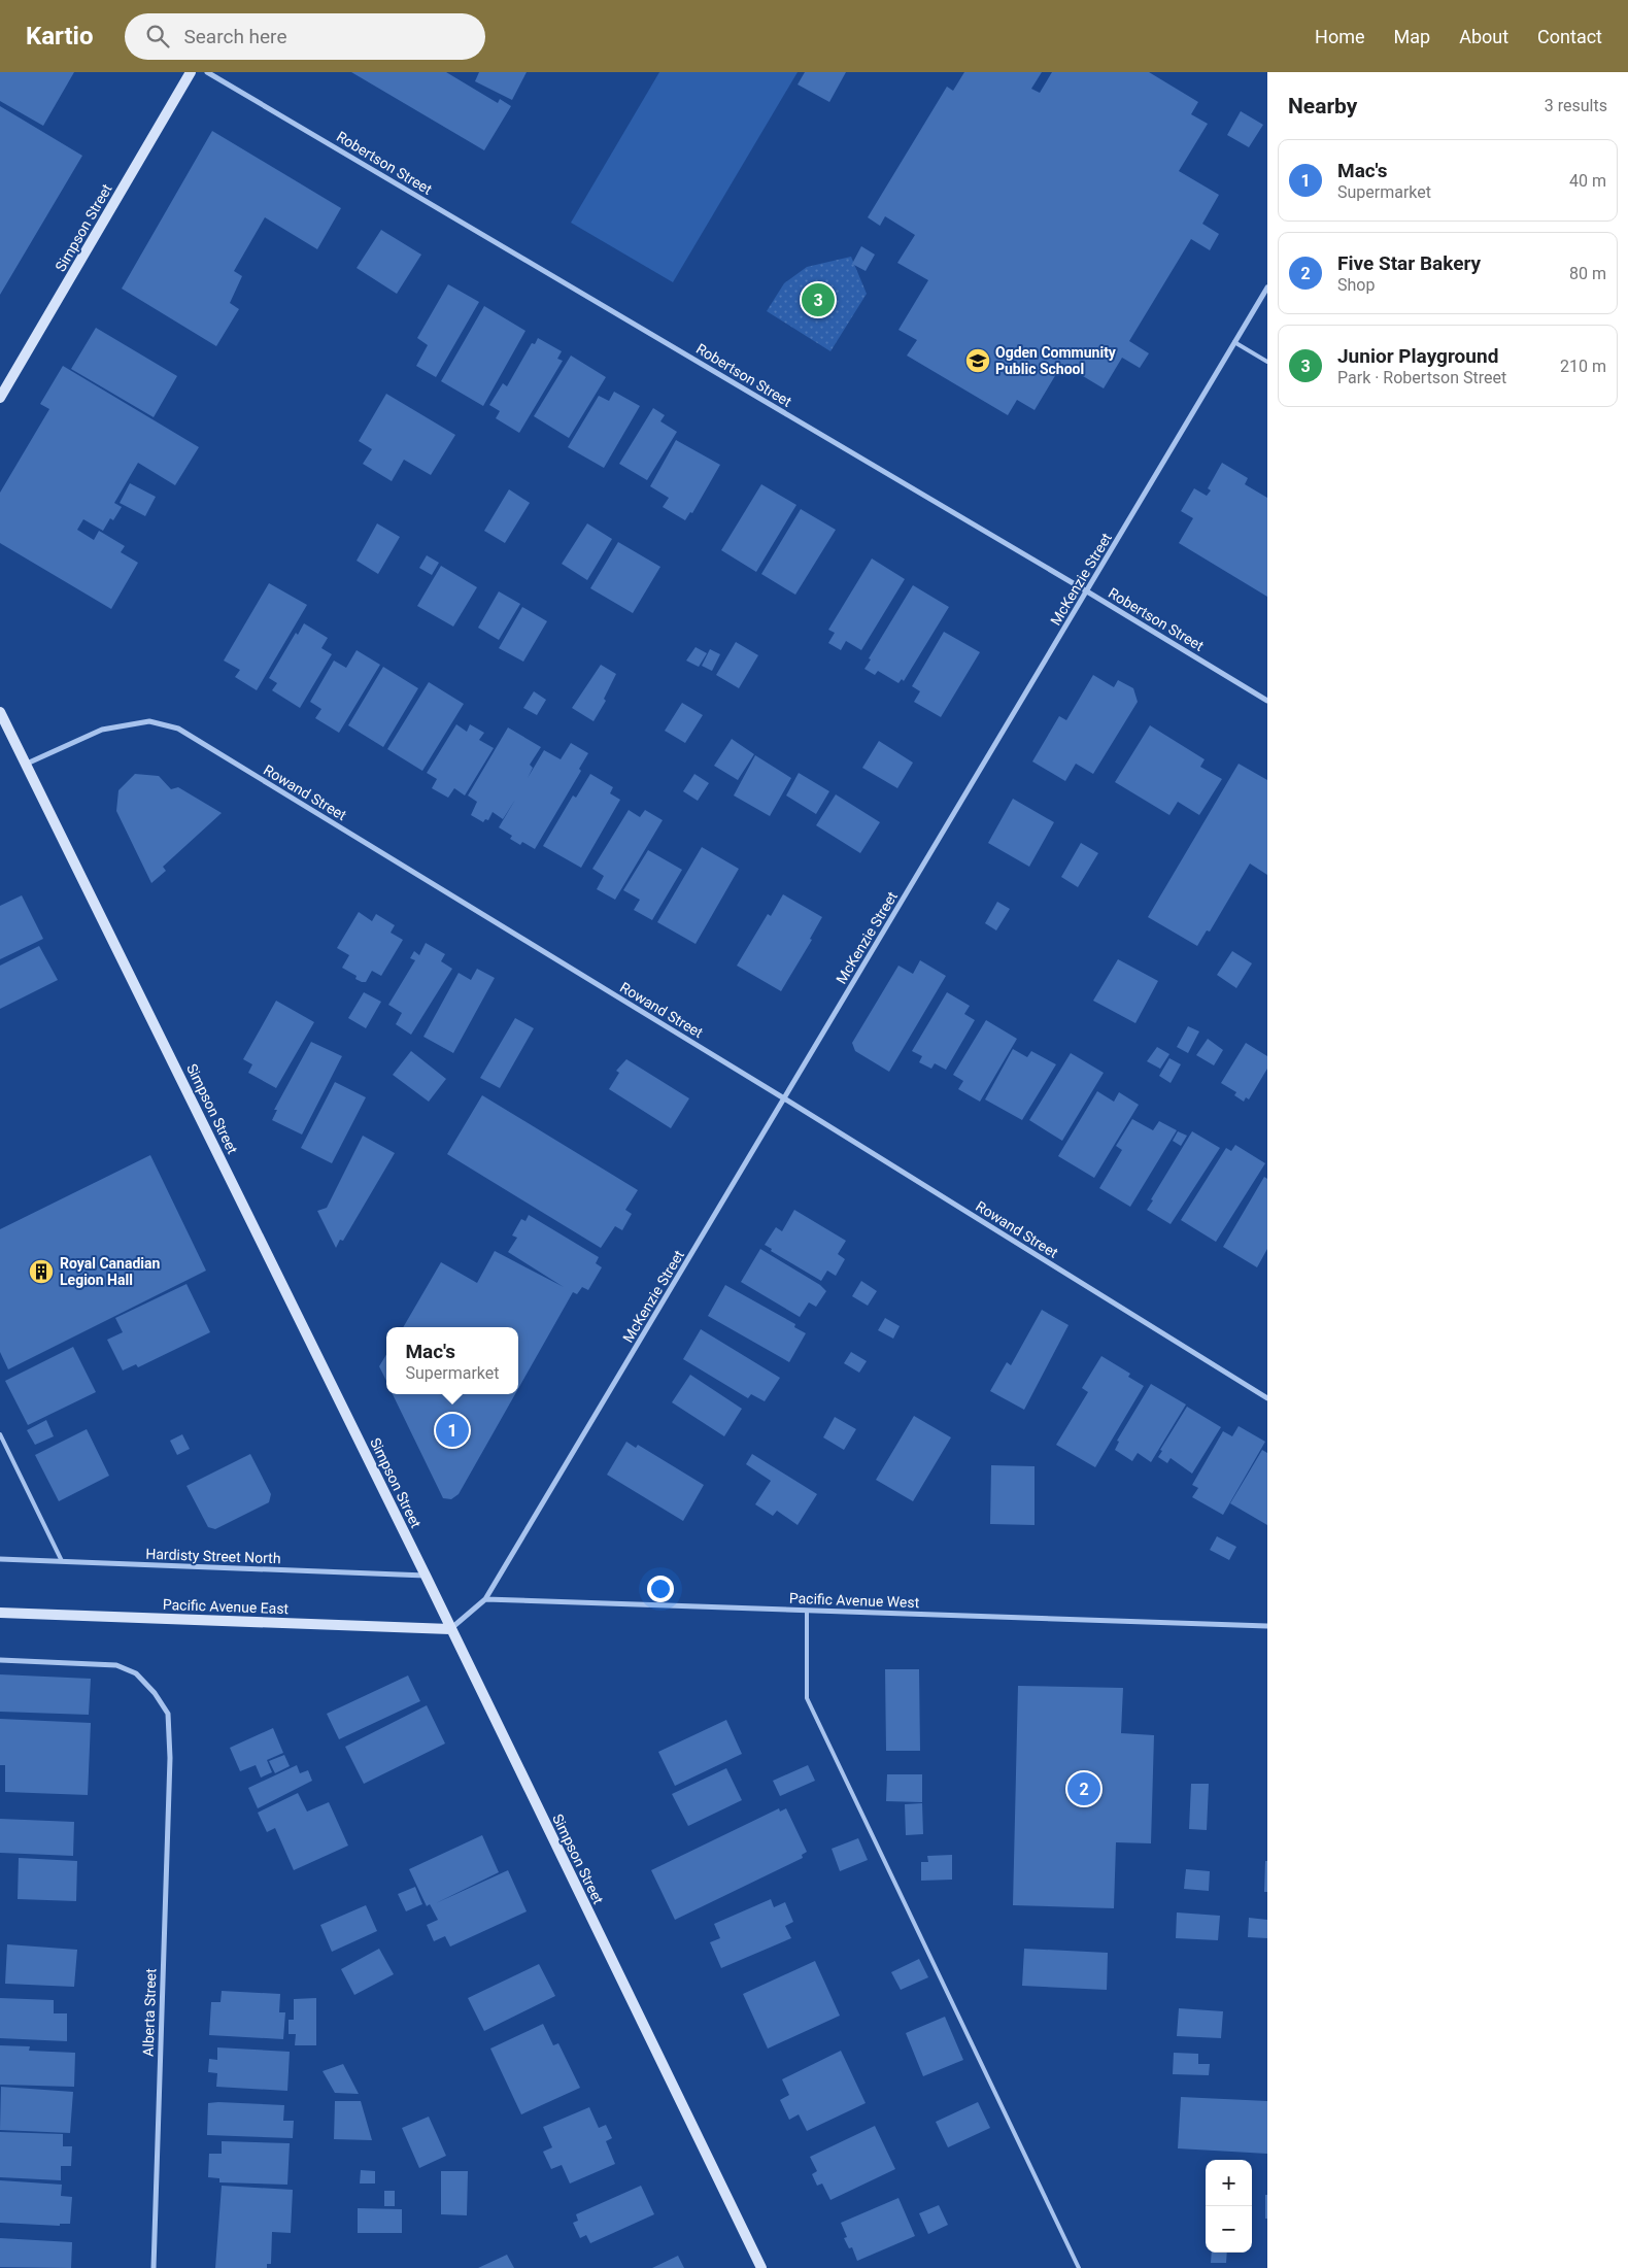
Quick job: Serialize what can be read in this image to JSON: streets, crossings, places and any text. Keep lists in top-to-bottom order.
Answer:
{
  "streets": {
    "main road": ["Simpson Street", "Pacific Avenue East"],
    "street": [
      "Robertson Street",
      "McKenzie Street",
      "Rowand Street",
      "Hardisty Street North",
      "Pacific Avenue West",
      "Alberta Street"
    ]
  },
  "crossings": [
    ["Robertson Street", "McKenzie Street"],
    ["Simpson Street", "Rowand Street"],
    ["Simpson Street", "Hardisty Street North"],
    ["Simpson Street", "Pacific Avenue East"],
    ["McKenzie Street", "Rowand Street"],
    ["McKenzie Street", "Pacific Avenue West"]
  ],
  "places": {
    "school or university": ["Ogden Community Public School"],
    "building": ["Royal Canadian Legion Hall"]
  },
  "page": {
    "header": "Kartio",
    "search": "Search here",
    "nav": [
      "Home",
      "Map",
      "About",
      "Contact"
    ],
    "heading": ["Nearby", "3 results"],
    "list": [
      {
        "mark": "1",
        "name": "Mac's",
        "note": "Supermarket",
        "value": "40 m"
      },
      {
        "mark": "2",
        "name": "Five Star Bakery",
        "note": "Shop",
        "value": "80 m"
      },
      {
        "mark": "3",
        "name": "Junior Playground",
        "note": "Park · Robertson Street",
        "value": "210 m"
      }
    ],
    "pins": ["3", "1", "2"],
    "popup": ["Mac's", "Supermarket"],
    "map_buttons": ["+", "−"]
  }
}
